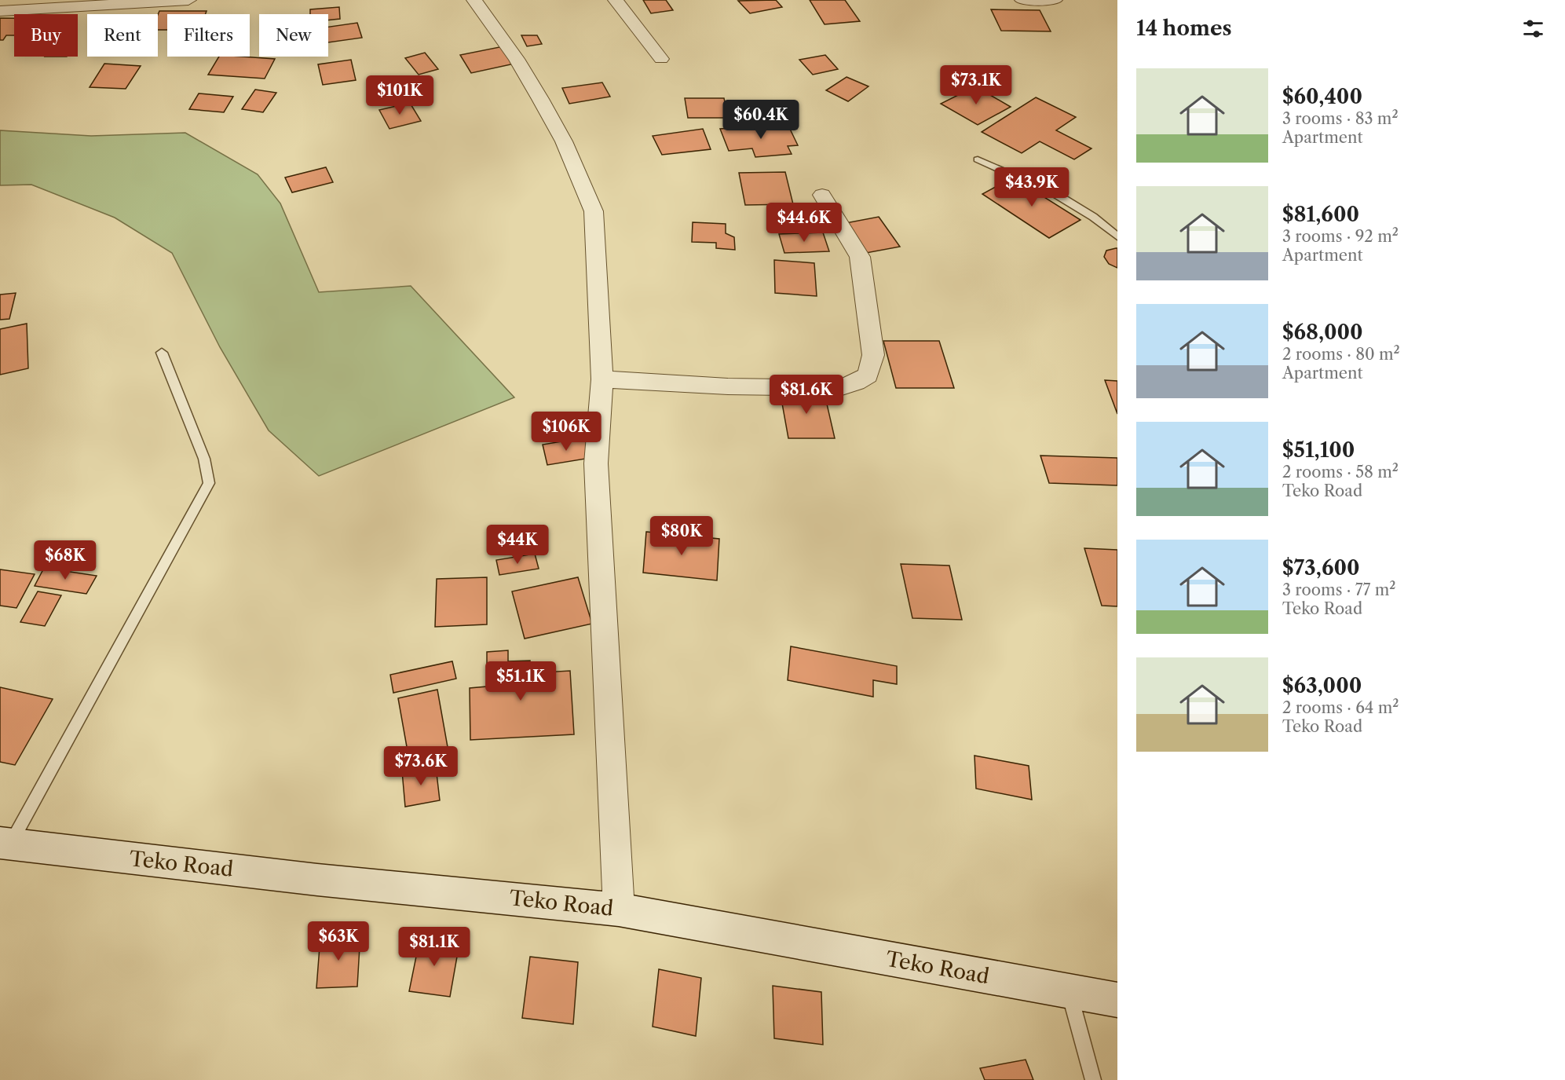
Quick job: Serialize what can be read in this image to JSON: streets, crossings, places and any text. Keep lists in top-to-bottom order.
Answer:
{
  "streets": {
    "street": ["Teko Road"]
  },
  "page": {
    "heading": "14 homes",
    "chip": [
      "Buy",
      "Rent",
      "Filters",
      "New"
    ],
    "list": [
      {
        "name": "$60,400",
        "note": "3 rooms · 83 m² · Apartment"
      },
      {
        "name": "$81,600",
        "note": "3 rooms · 92 m² · Apartment"
      },
      {
        "name": "$68,000",
        "note": "2 rooms · 80 m² · Apartment"
      },
      {
        "name": "$51,100",
        "note": "2 rooms · 58 m² · Teko Road"
      },
      {
        "name": "$73,600",
        "note": "3 rooms · 77 m² · Teko Road"
      },
      {
        "name": "$63,000",
        "note": "2 rooms · 64 m² · Teko Road"
      }
    ],
    "price": [
      "$73.1K",
      "$101K",
      "$60.4K",
      "$43.9K",
      "$44.6K",
      "$81.6K",
      "$106K",
      "$80K",
      "$44K",
      "$68K",
      "$51.1K",
      "$73.6K",
      "$63K",
      "$81.1K"
    ]
  }
}
